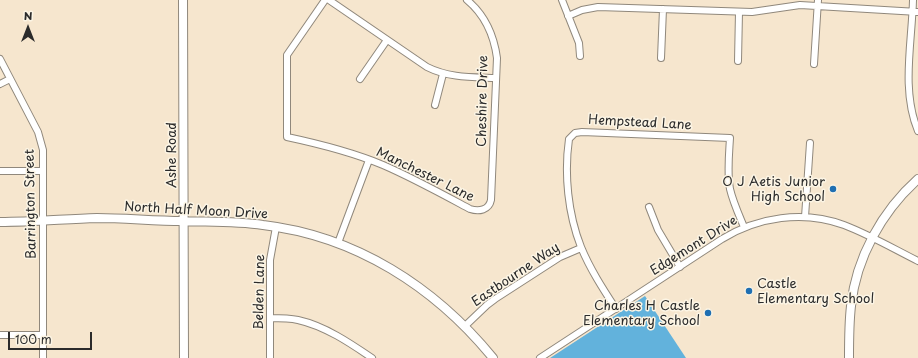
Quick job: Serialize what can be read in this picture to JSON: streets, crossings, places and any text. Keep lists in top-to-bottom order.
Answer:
{
  "streets": {
    "street": [
      "Cheshire Drive",
      "Hempstead Lane",
      "Ashe Road",
      "Manchester Lane",
      "Barrington Street",
      "North Half Moon Drive",
      "Edgemont Drive",
      "Eastbourne Way",
      "Belden Lane"
    ]
  },
  "crossings": [
    ["Cheshire Drive", "Manchester Lane"],
    ["Hempstead Lane", "Edgemont Drive"],
    ["Hempstead Lane", "Eastbourne Way"],
    ["Ashe Road", "North Half Moon Drive"],
    ["Barrington Street", "North Half Moon Drive"],
    ["North Half Moon Drive", "Eastbourne Way"],
    ["North Half Moon Drive", "Belden Lane"]
  ],
  "places": ["O J Aetis Junior High School", "Castle Elementary School", "Charles H Castle Elementary School"],
  "scale_bar": "100 m",
  "north": "top"
}
